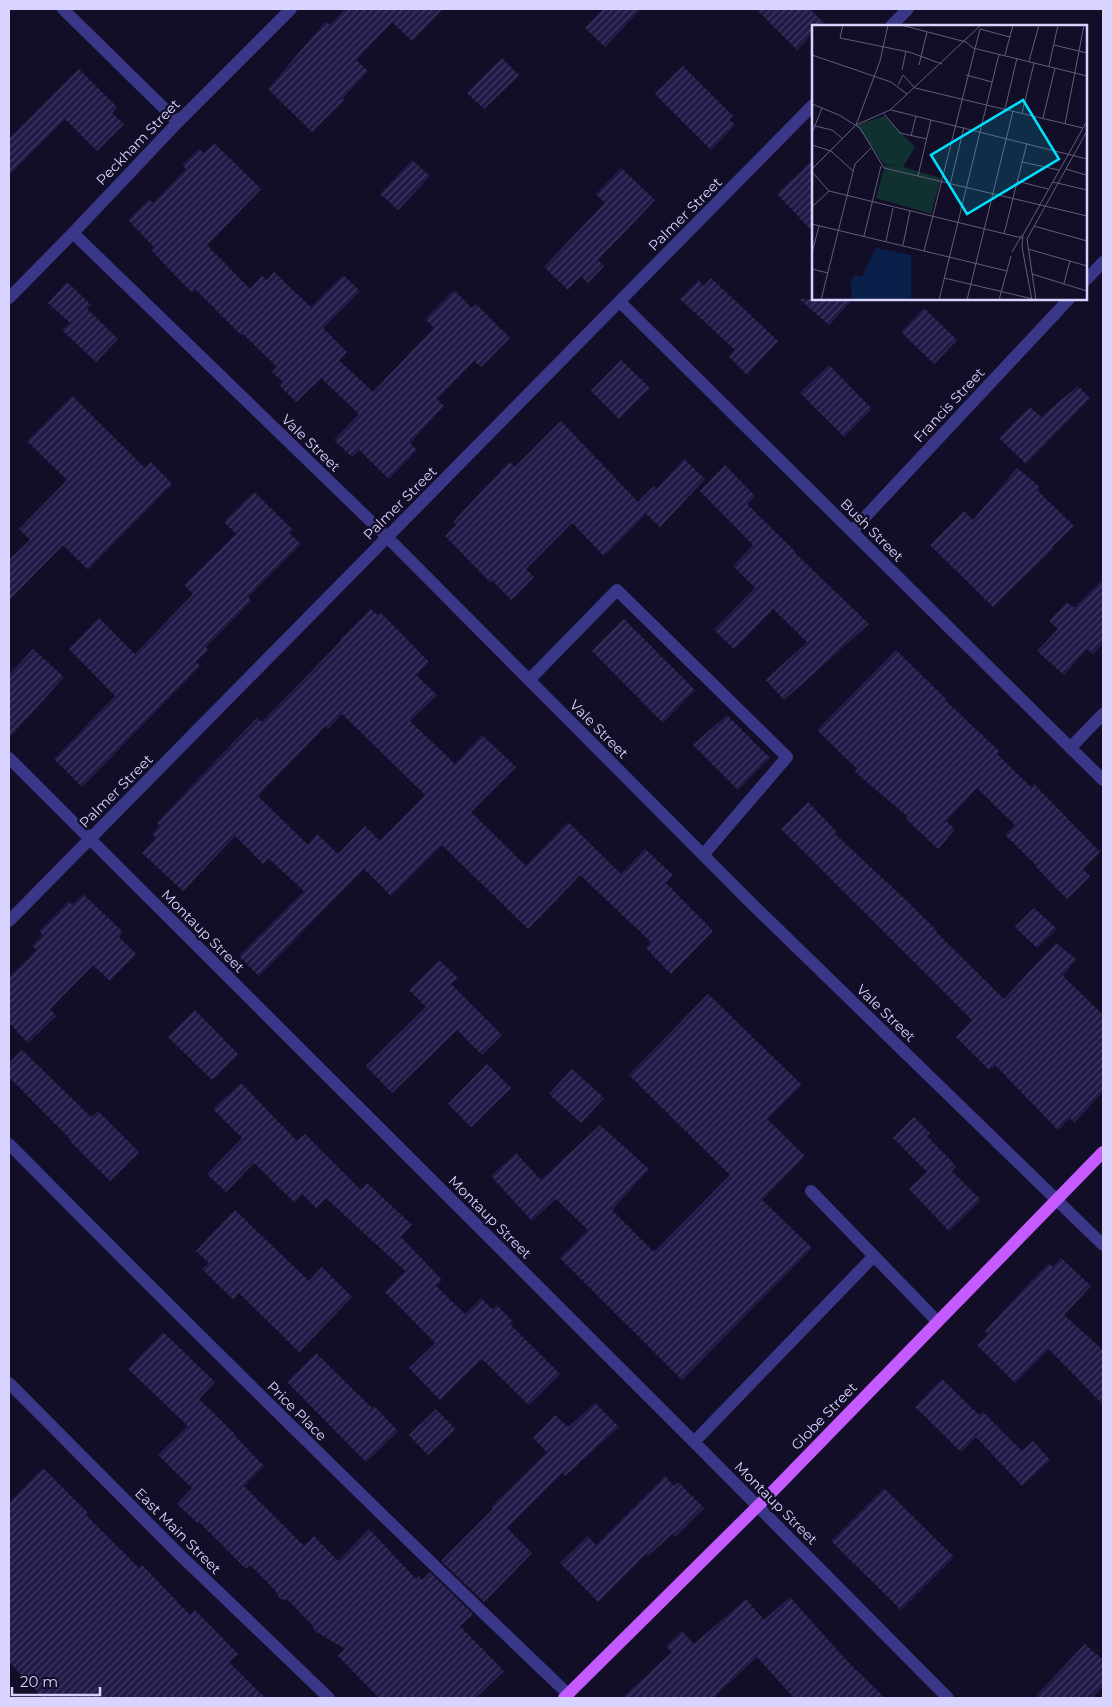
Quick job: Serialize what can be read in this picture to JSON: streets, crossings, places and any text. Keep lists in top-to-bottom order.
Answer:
{
  "streets": {
    "main road": ["Globe Street"],
    "street": [
      "Peckham Street",
      "Palmer Street",
      "Francis Street",
      "Vale Street",
      "Bush Street",
      "Montaup Street",
      "Price Place",
      "East Main Street"
    ]
  },
  "crossings": [
    ["Peckham Street", "Vale Street"],
    ["Palmer Street", "Vale Street"],
    ["Palmer Street", "Bush Street"],
    ["Palmer Street", "Montaup Street"],
    ["Francis Street", "Bush Street"],
    ["Vale Street", "Globe Street"],
    ["Montaup Street", "Globe Street"],
    ["Price Place", "Globe Street"]
  ],
  "scale_bar": "20 m"
}
